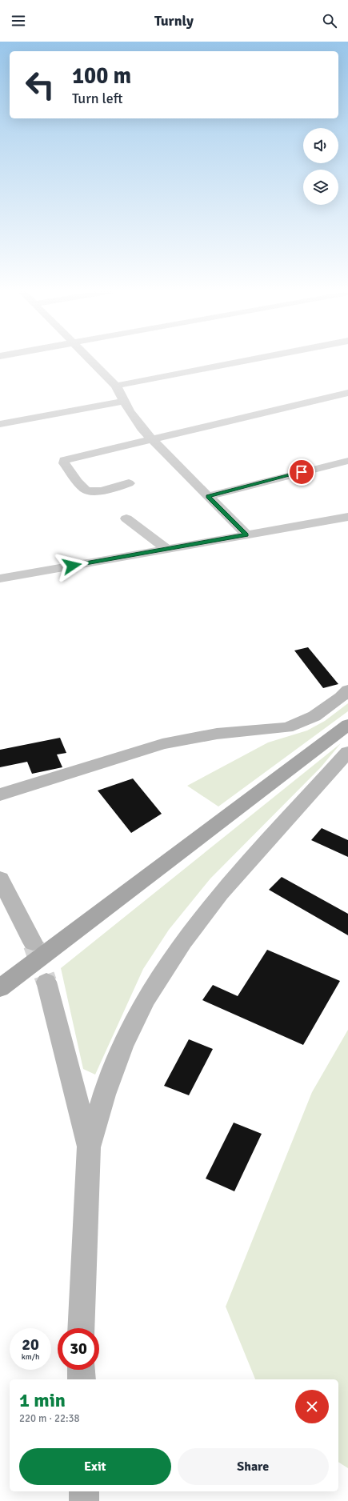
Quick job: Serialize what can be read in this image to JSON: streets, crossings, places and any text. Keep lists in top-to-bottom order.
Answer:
{
  "page": {
    "header": "Turnly",
    "turn": ["100 m", "Turn left"],
    "speed": "20 km/h",
    "limit": "30",
    "heading": ["1 min", "220 m · 22:38"],
    "buttons": ["Exit", "Share"]
  }
}
